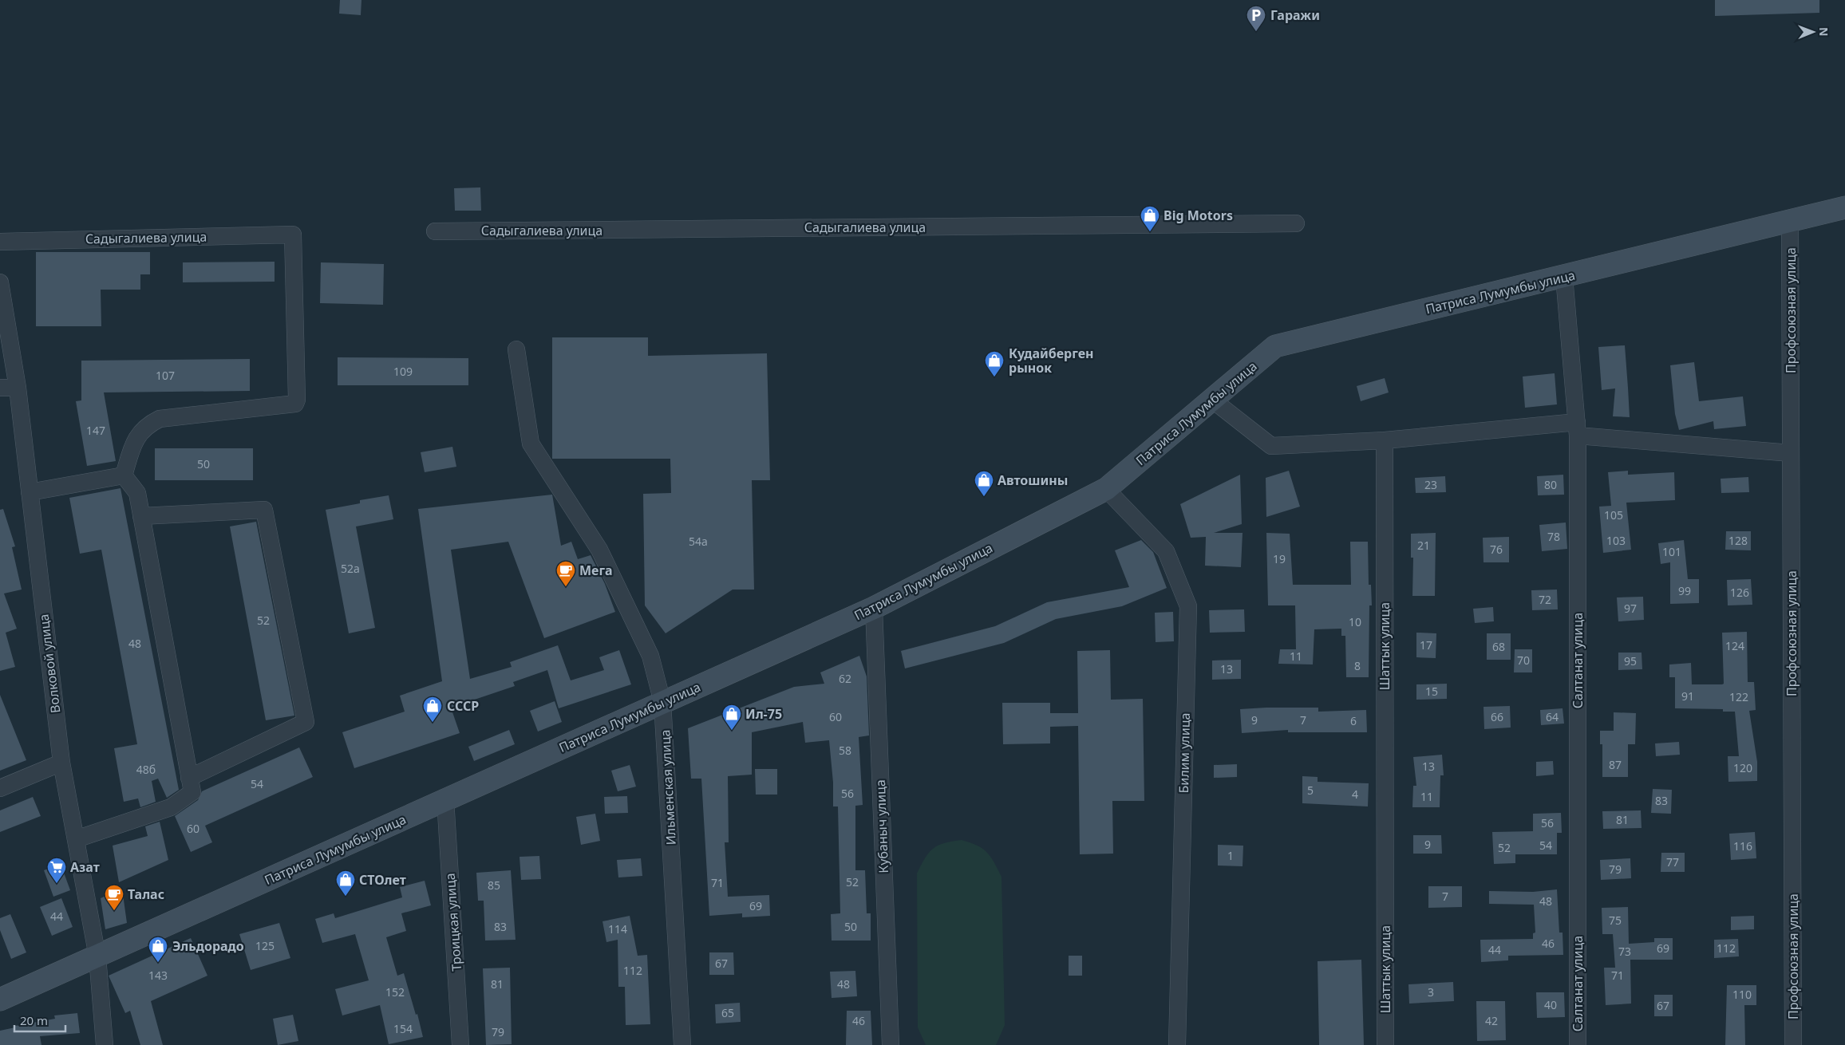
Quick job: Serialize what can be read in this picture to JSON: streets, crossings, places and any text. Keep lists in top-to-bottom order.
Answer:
{
  "streets": {
    "street": [
      "Садыгалиева улица",
      "Патриса Лумумбы улица",
      "Профсоюзная улица",
      "Шаттык улица",
      "Салтанат улица",
      "Волковой улица",
      "Билим улица",
      "Ильменская улица",
      "Кубаныч улица",
      "Троицкая улица"
    ]
  },
  "crossings": [
    ["Патриса Лумумбы улица", "Профсоюзная улица"],
    ["Патриса Лумумбы улица", "Салтанат улица"],
    ["Патриса Лумумбы улица", "Волковой улица"],
    ["Патриса Лумумбы улица", "Билим улица"],
    ["Патриса Лумумбы улица", "Ильменская улица"],
    ["Патриса Лумумбы улица", "Кубаныч улица"],
    ["Патриса Лумумбы улица", "Троицкая улица"]
  ],
  "places": {
    "parking": ["Гаражи"],
    "shop": [
      "Big Motors",
      "Кудайберген рынок",
      "Автошины",
      "СССР",
      "Ил-75",
      "СТОлет",
      "Эльдорадо"
    ],
    "cafe": ["Мега", "Талас"],
    "supermarket": ["Азат"]
  },
  "house_numbers": [
    "109",
    "107",
    "147",
    "50",
    "23",
    "80",
    "105",
    "78",
    "103",
    "128",
    "54а",
    "21",
    "76",
    "101",
    "19",
    "52а",
    "99",
    "126",
    "72",
    "97",
    "52",
    "10",
    "48",
    "17",
    "124",
    "68",
    "11",
    "70",
    "95",
    "8",
    "13",
    "62",
    "15",
    "91",
    "122",
    "60",
    "66",
    "64",
    "9",
    "7",
    "6",
    "58",
    "87",
    "13",
    "120",
    "48б",
    "54",
    "5",
    "56",
    "4",
    "11",
    "83",
    "81",
    "56",
    "60",
    "9",
    "54",
    "116",
    "52",
    "1",
    "77",
    "79",
    "52",
    "71",
    "85",
    "7",
    "48",
    "69",
    "44",
    "75",
    "83",
    "50",
    "114",
    "46",
    "125",
    "69",
    "112",
    "44",
    "73",
    "67",
    "112",
    "143",
    "71",
    "81",
    "48",
    "152",
    "3",
    "110",
    "40",
    "67",
    "65",
    "46",
    "42",
    "154",
    "79"
  ],
  "scale_bar": "20 m",
  "north": "right"
}
